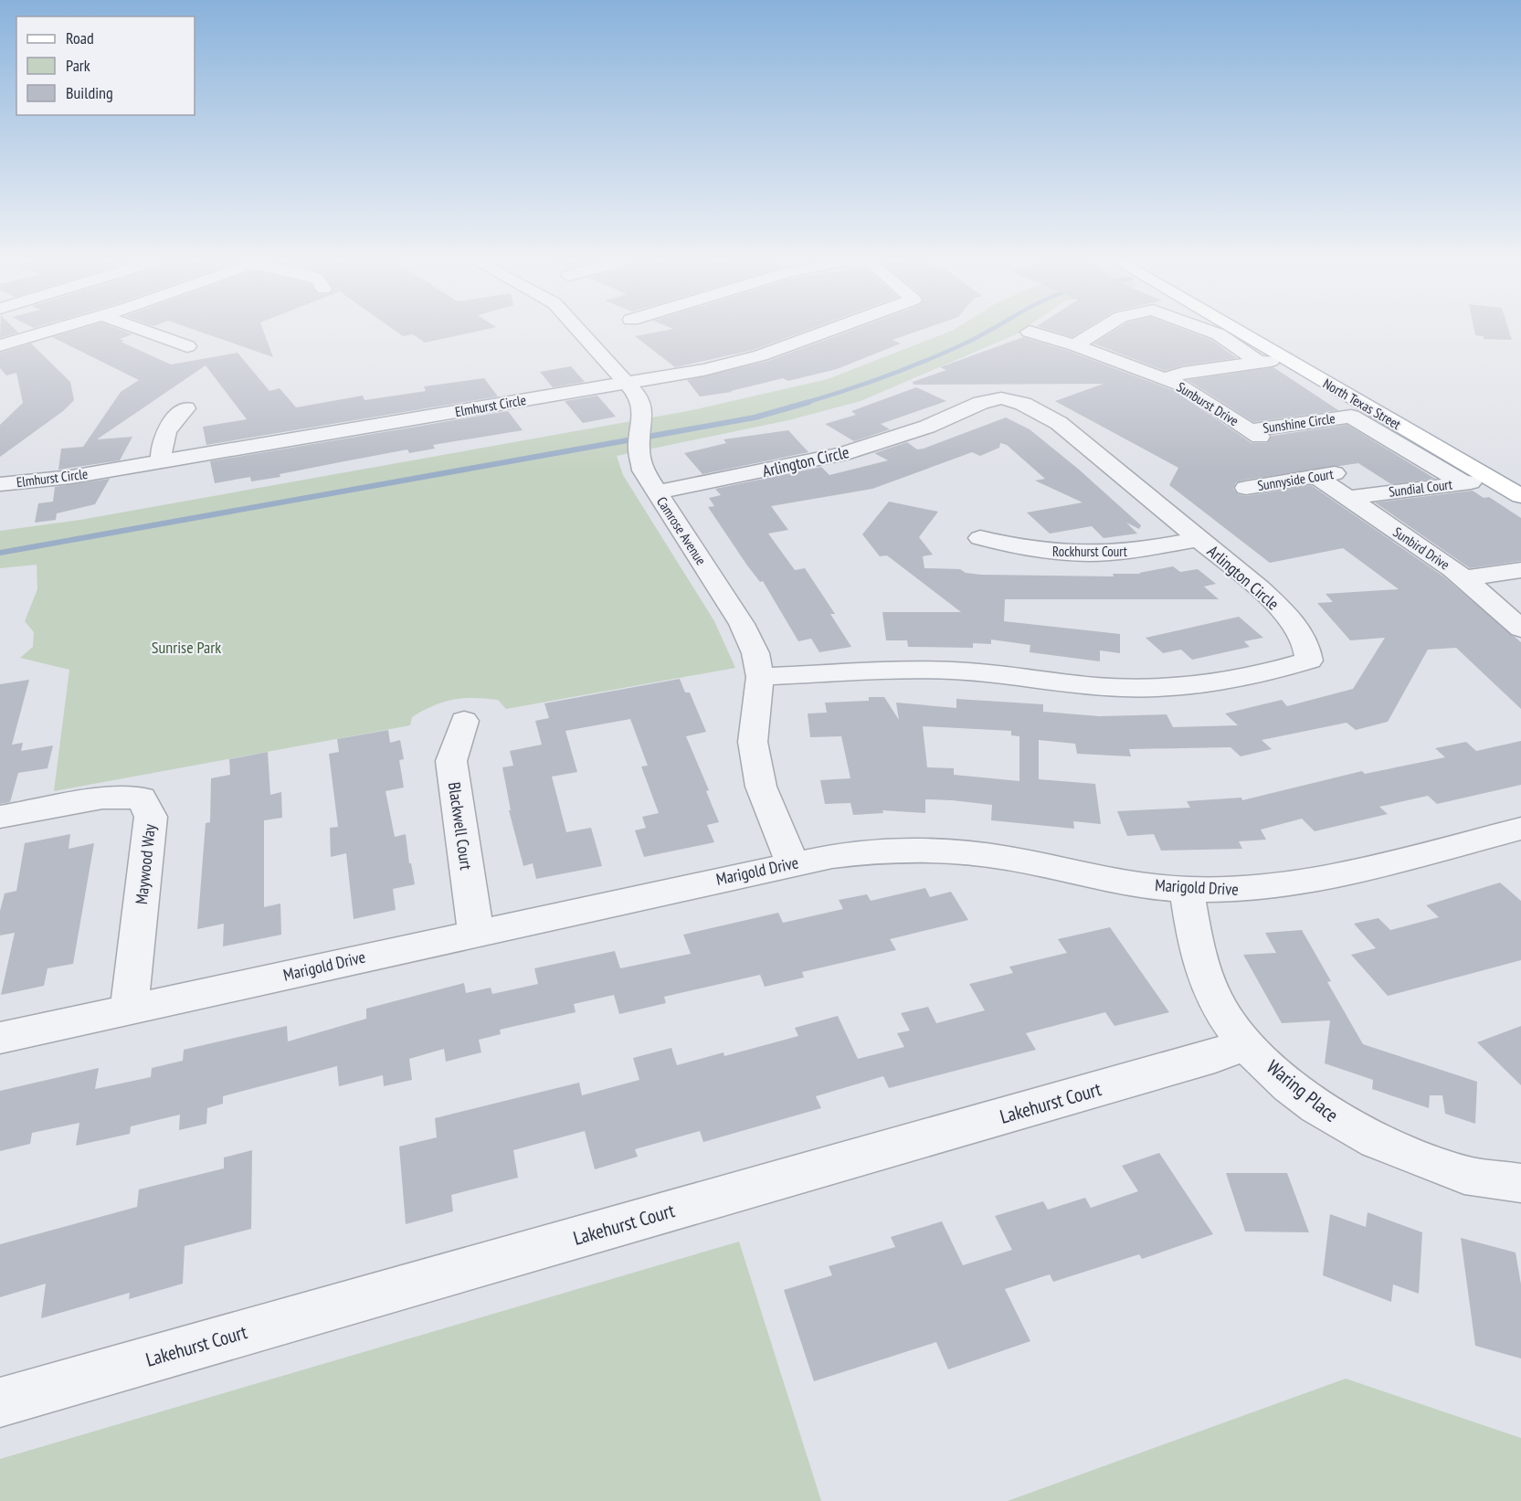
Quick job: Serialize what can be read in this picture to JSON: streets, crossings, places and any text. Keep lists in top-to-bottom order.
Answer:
{
  "streets": {
    "main road": ["North Texas Street"],
    "street": [
      "Sunburst Drive",
      "Elmhurst Circle",
      "Sunshine Circle",
      "Arlington Circle",
      "Sunnyside Court",
      "Sundial Court",
      "Camrose Avenue",
      "Sunbird Drive",
      "Rockhurst Court",
      "Blackwell Court",
      "Maywood Way",
      "Marigold Drive",
      "Waring Place",
      "Lakehurst Court"
    ]
  },
  "crossings": [
    ["Sunburst Drive", "Sunshine Circle"],
    ["North Texas Street", "Sundial Court"],
    ["Elmhurst Circle", "Camrose Avenue"],
    ["Sunshine Circle", "Sundial Court"],
    ["Arlington Circle", "Camrose Avenue"],
    ["Arlington Circle", "Rockhurst Court"],
    ["Sunnyside Court", "Sunbird Drive"],
    ["Sundial Court", "Sunbird Drive"],
    ["Camrose Avenue", "Marigold Drive"],
    ["Blackwell Court", "Marigold Drive"],
    ["Maywood Way", "Marigold Drive"],
    ["Marigold Drive", "Waring Place"],
    ["Waring Place", "Lakehurst Court"]
  ],
  "parks": ["Sunrise Park"],
  "legend": ["Road", "Park", "Building"]
}
